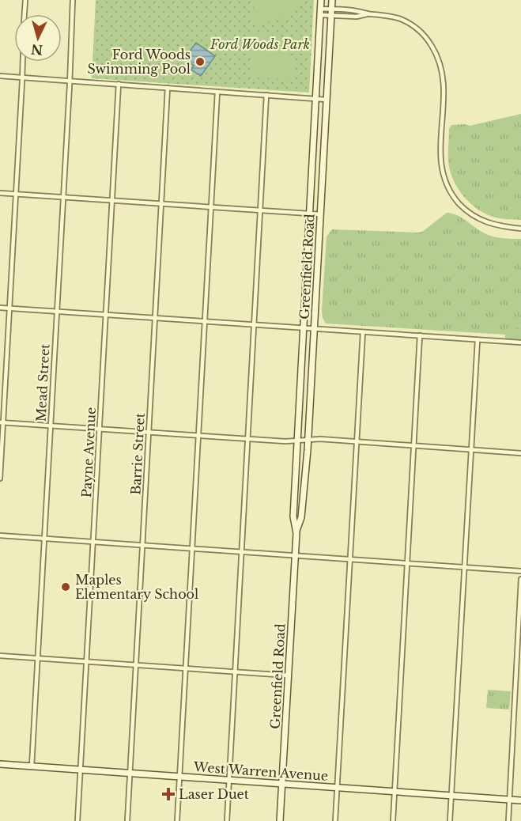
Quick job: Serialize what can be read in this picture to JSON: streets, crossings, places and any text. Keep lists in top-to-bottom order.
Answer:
{
  "streets": {
    "main road": ["Greenfield Road", "West Warren Avenue"],
    "street": ["Mead Street", "Payne Avenue", "Barrie Street"]
  },
  "crossings": [
    ["Greenfield Road", "West Warren Avenue"],
    ["Mead Street", "West Warren Avenue"],
    ["Payne Avenue", "West Warren Avenue"],
    ["Barrie Street", "West Warren Avenue"]
  ],
  "parks": ["Ford Woods Park"],
  "places": {
    "other": ["Ford Woods Swimming Pool", "Maples Elementary School"],
    "health": ["Laser Duet"]
  },
  "north": "bottom"
}
